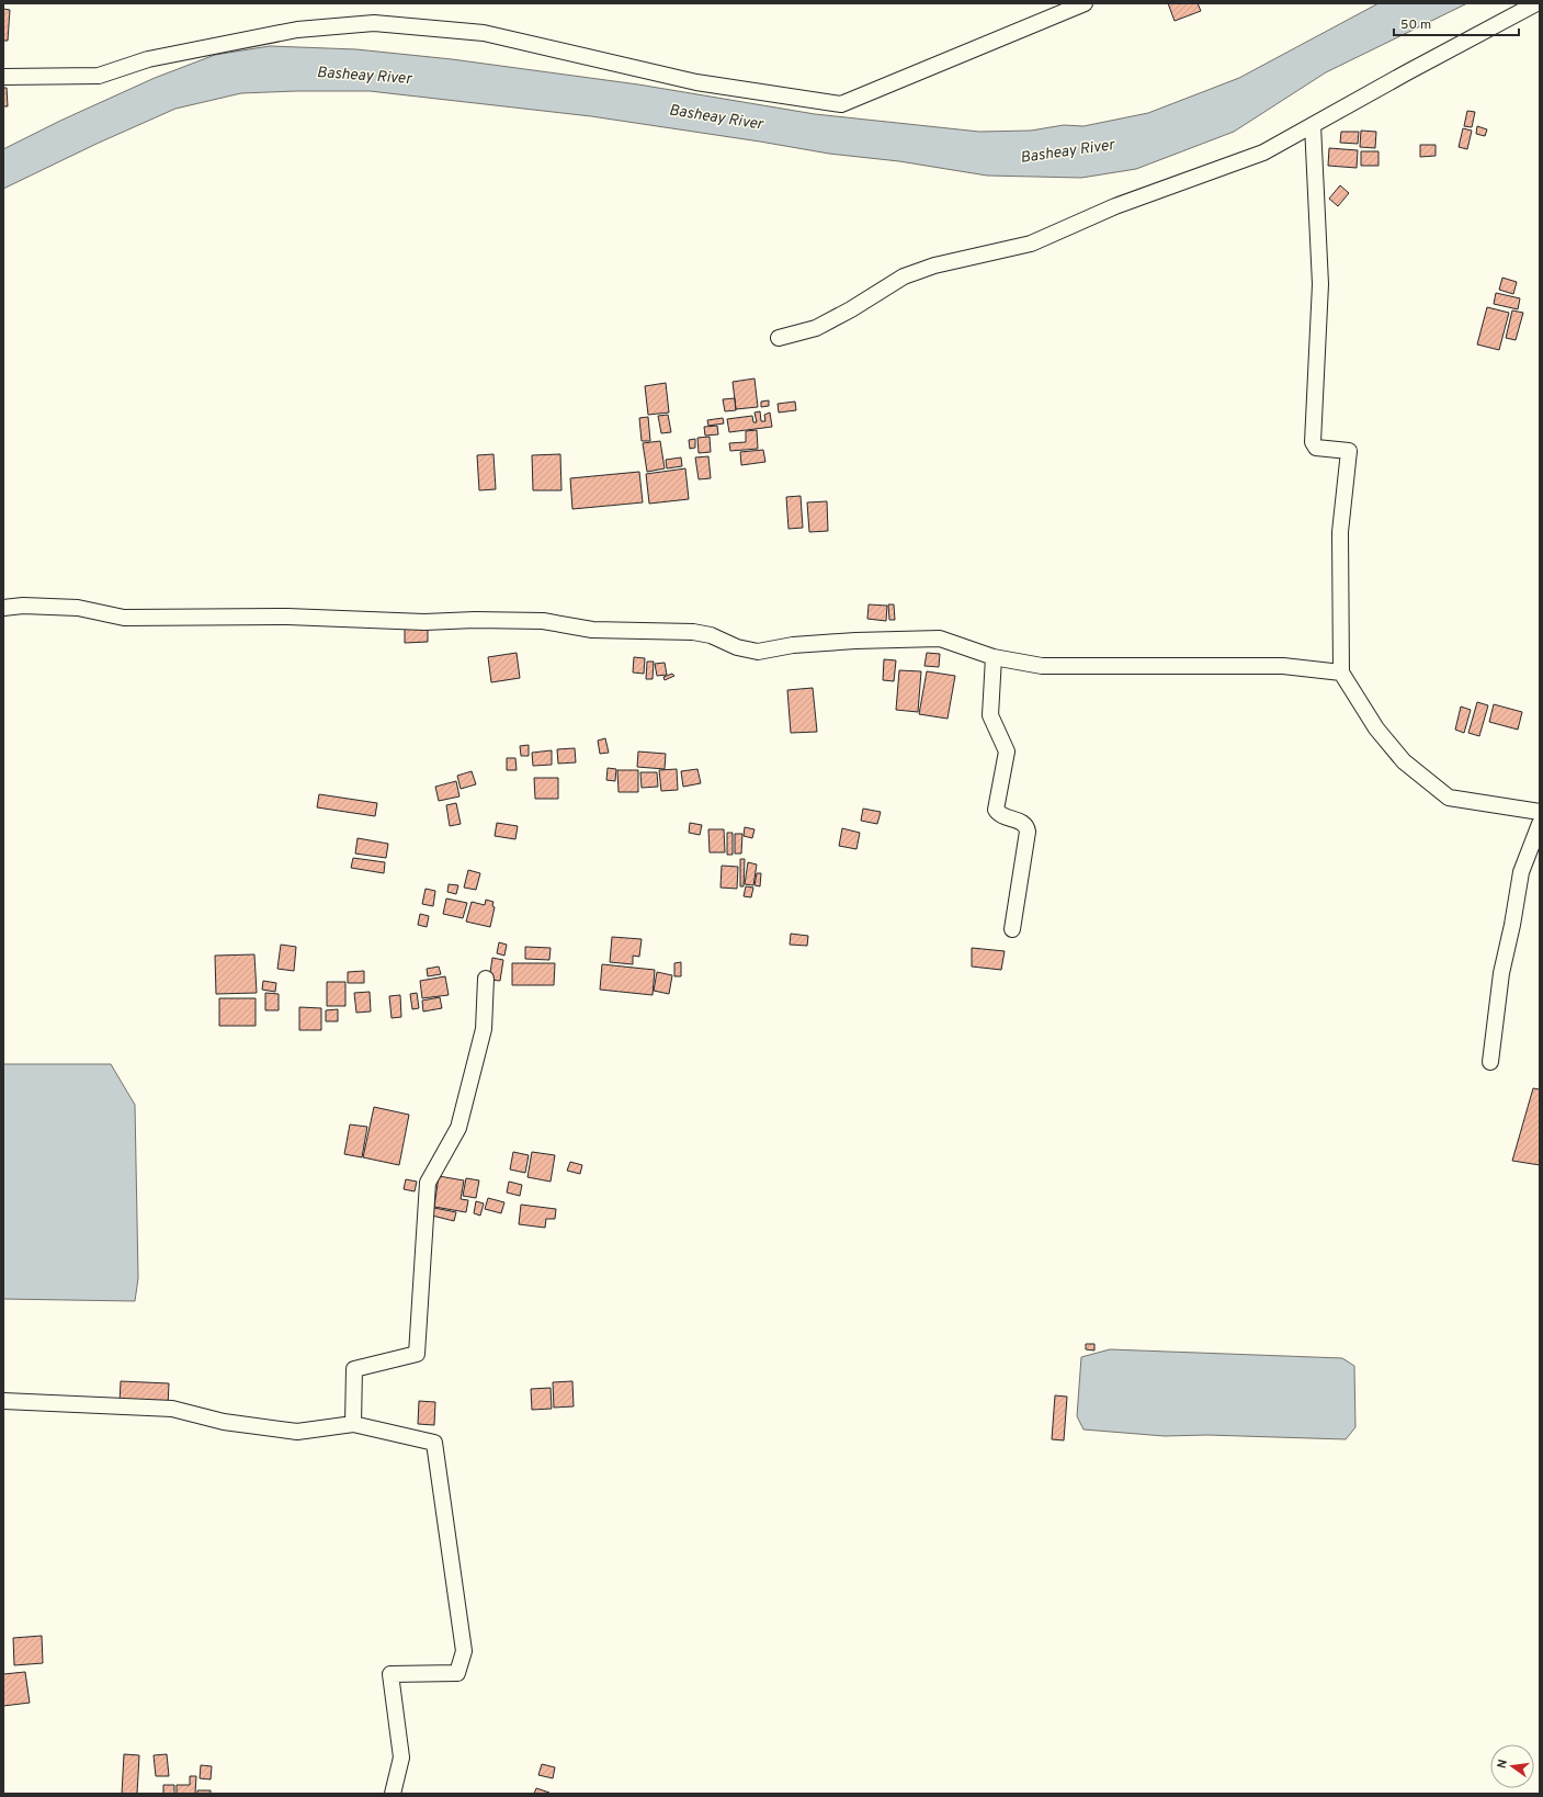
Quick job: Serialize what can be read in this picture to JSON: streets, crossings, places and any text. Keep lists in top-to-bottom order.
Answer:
{
  "water": ["Basheay River"],
  "scale_bar": "50 m",
  "north": "left"
}
